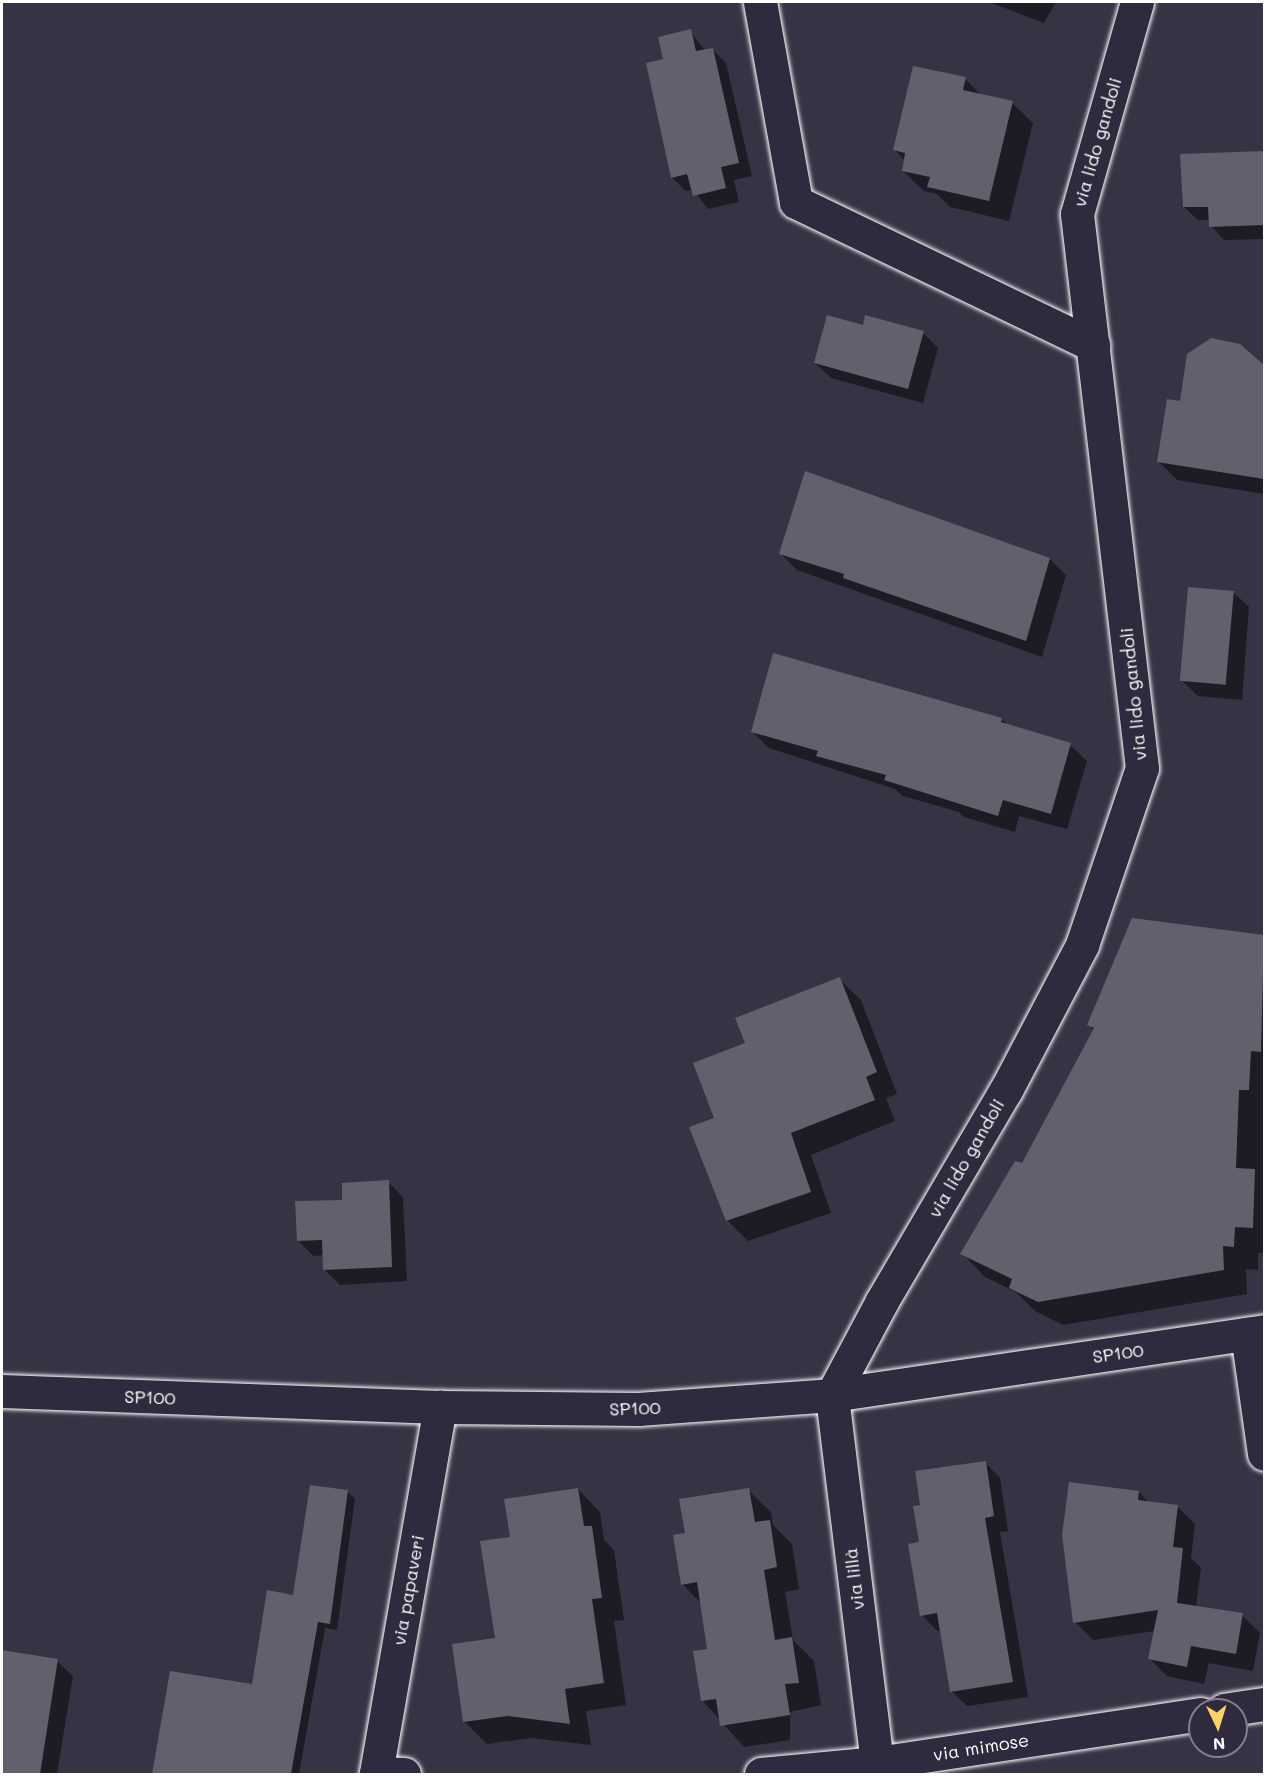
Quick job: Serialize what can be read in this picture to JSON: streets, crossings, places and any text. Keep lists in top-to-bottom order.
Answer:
{
  "streets": {
    "street": [
      "via lido gandoli",
      "SP100",
      "via lillà",
      "via papaveri",
      "via mimose"
    ]
  },
  "crossings": [
    ["via lido gandoli", "SP100"],
    ["via lido gandoli", "via lillà"],
    ["SP100", "via lillà"],
    ["SP100", "via papaveri"],
    ["via lillà", "via mimose"]
  ],
  "north": "bottom"
}
